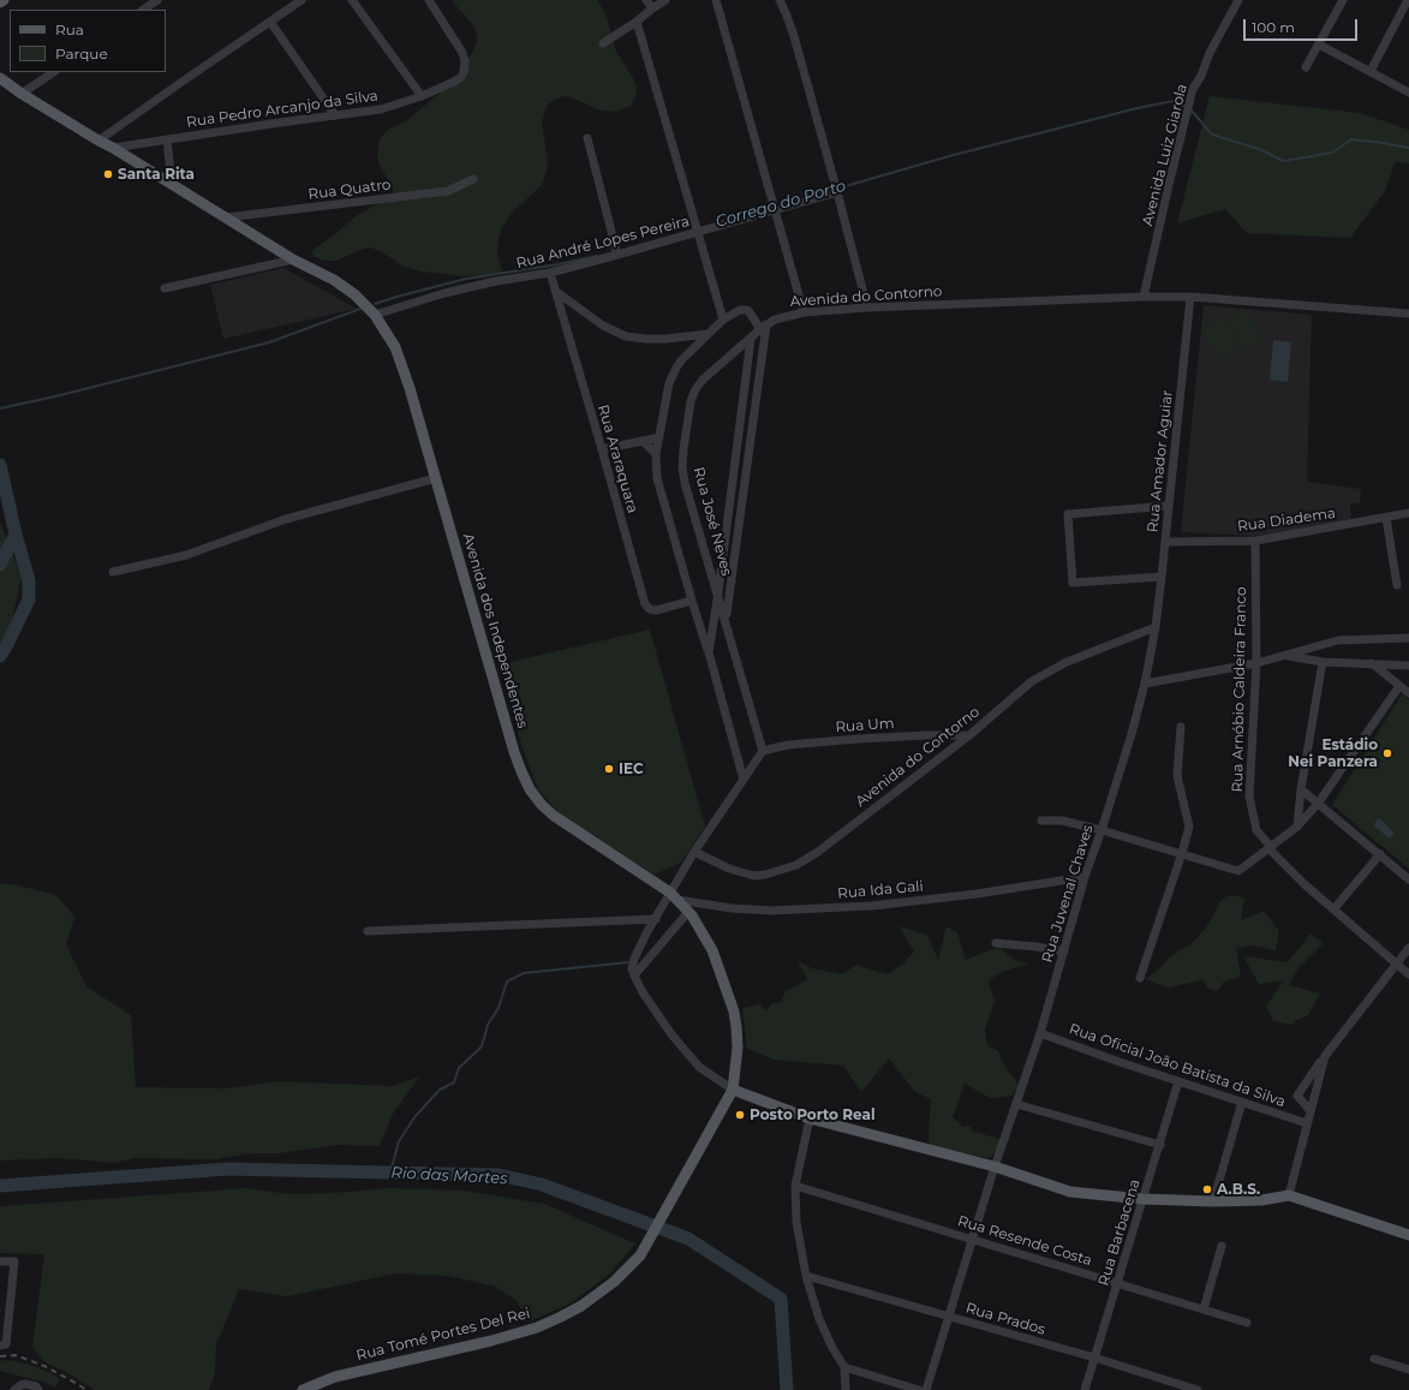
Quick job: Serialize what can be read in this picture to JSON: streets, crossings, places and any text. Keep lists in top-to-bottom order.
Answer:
{
  "streets": {
    "main road": ["Avenida dos Independentes", "Rua Tomé Portes Del Rei"],
    "street": [
      "Rua Pedro Arcanjo da Silva",
      "Avenida Luiz Giarola",
      "Rua Quatro",
      "Rua André Lopes Pereira",
      "Avenida do Contorno",
      "Rua Araraquara",
      "Rua Amador Aguiar",
      "Rua Diadema",
      "Rua José Neves",
      "Rua Arnóbio Caldeira Franco",
      "Rua Um",
      "Rua Ida Gali",
      "Rua Juvenal Chaves",
      "Rua Oficial João Batista da Silva",
      "Rua Barbacena",
      "Rua Resende Costa",
      "Rua Prados"
    ]
  },
  "crossings": [
    ["Rua Pedro Arcanjo da Silva", "Avenida dos Independentes"],
    ["Avenida Luiz Giarola", "Avenida do Contorno"],
    ["Rua Quatro", "Avenida dos Independentes"],
    ["Rua André Lopes Pereira", "Rua Araraquara"],
    ["Rua André Lopes Pereira", "Avenida dos Independentes"],
    ["Avenida do Contorno", "Rua Amador Aguiar"],
    ["Avenida do Contorno", "Rua José Neves"],
    ["Avenida do Contorno", "Rua Um"],
    ["Avenida do Contorno", "Rua Juvenal Chaves"],
    ["Rua Amador Aguiar", "Rua Diadema"],
    ["Rua Amador Aguiar", "Rua Juvenal Chaves"],
    ["Rua Diadema", "Rua Arnóbio Caldeira Franco"],
    ["Avenida dos Independentes", "Rua Ida Gali"],
    ["Avenida dos Independentes", "Rua Tomé Portes Del Rei"],
    ["Rua Ida Gali", "Rua Juvenal Chaves"],
    ["Rua Juvenal Chaves", "Rua Oficial João Batista da Silva"],
    ["Rua Juvenal Chaves", "Rua Resende Costa"],
    ["Rua Juvenal Chaves", "Rua Prados"],
    ["Rua Oficial João Batista da Silva", "Rua Barbacena"],
    ["Rua Barbacena", "Rua Resende Costa"],
    ["Rua Barbacena", "Rua Prados"]
  ],
  "water": ["Corrego do Porto", "Rio das Mortes"],
  "places": [
    "Santa Rita",
    "Estádio Nei Panzera",
    "IEC",
    "Posto Porto Real",
    "A.B.S."
  ],
  "legend": ["Rua", "Parque"],
  "scale_bar": "100 m"
}
